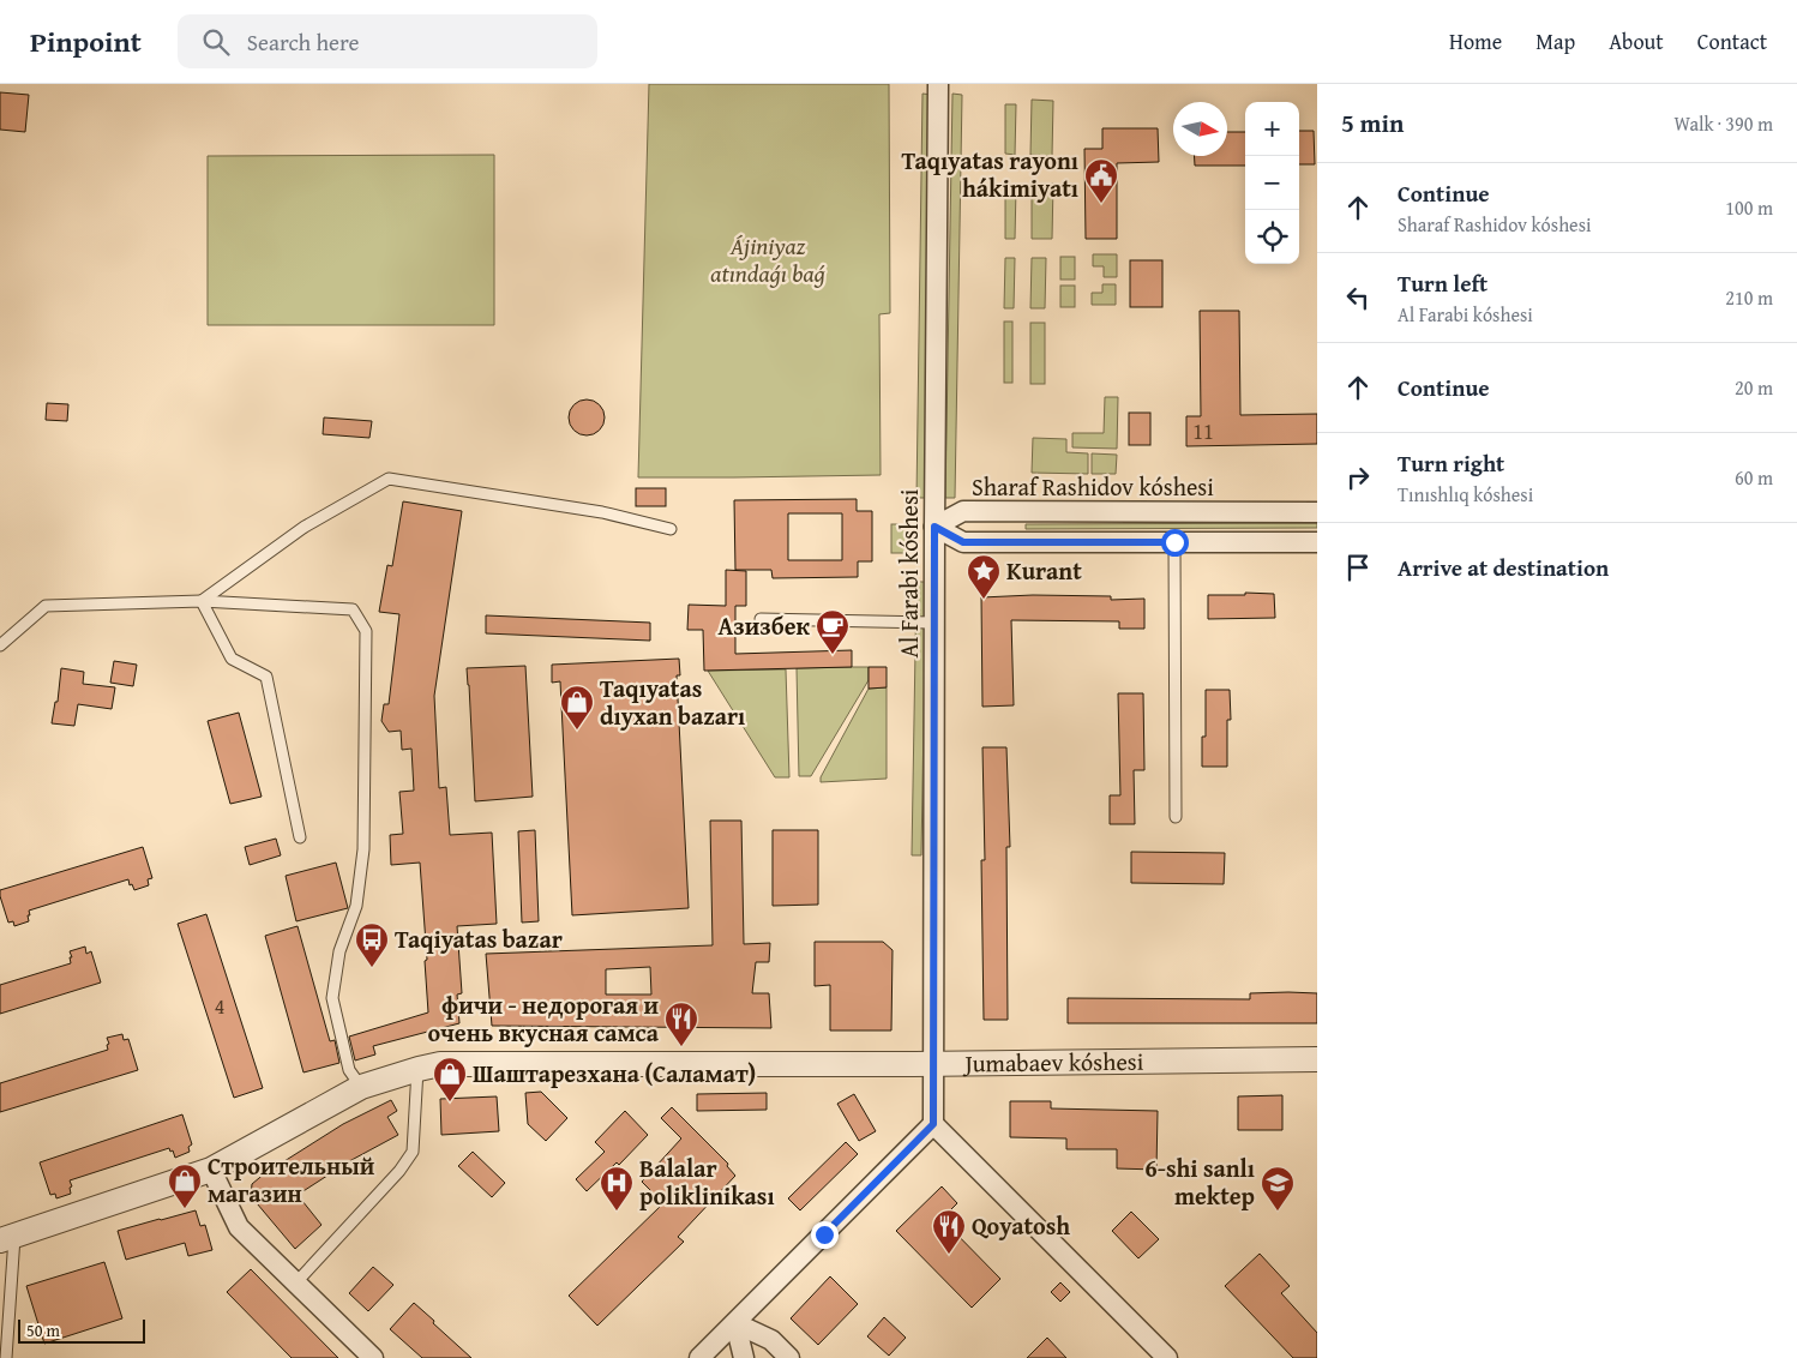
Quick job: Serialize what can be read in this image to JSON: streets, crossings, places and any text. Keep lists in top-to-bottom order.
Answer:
{
  "streets": {
    "street": ["Sharaf Rashidov kóshesi", "Al Farabi kóshesi", "Jumabaev kóshesi"]
  },
  "crossings": [
    ["Sharaf Rashidov kóshesi", "Al Farabi kóshesi"],
    ["Al Farabi kóshesi", "Jumabaev kóshesi"]
  ],
  "parks": ["Ájiniyaz atındaǵı baǵ"],
  "places": {
    "public building": ["Taqıyatas rayonı hákimiyatı"],
    "place": ["Kurant"],
    "cafe": ["Азизбек"],
    "shop": ["Taqıyatas dıyxan bazarı", "Шаштарезхана (Саламат)", "Строительный магазин"],
    "bus stop": ["Taqiyatas bazar"],
    "restaurant": ["фичи - недорогая и очень вкусная самса", "Qoyatosh"],
    "hospital": ["Balalar poliklinikası"],
    "school or university": ["6-shi sanlı mektep"]
  },
  "house_numbers": ["11", "4"],
  "scale_bar": "50 m",
  "north": "right",
  "page": {
    "header": "Pinpoint",
    "search": "Search here",
    "nav": [
      "Home",
      "Map",
      "About",
      "Contact"
    ],
    "heading": ["5 min", "Walk · 390 m"],
    "map_buttons": ["+", "−"],
    "list": [
      ["Continue", "Sharaf Rashidov kóshesi", "100 m"],
      ["Turn left", "Al Farabi kóshesi", "210 m"],
      ["Continue", "20 m"],
      ["Turn right", "Tınıshlıq kóshesi", "60 m"],
      "Arrive at destination"
    ],
    "scale": "50 m"
  }
}
